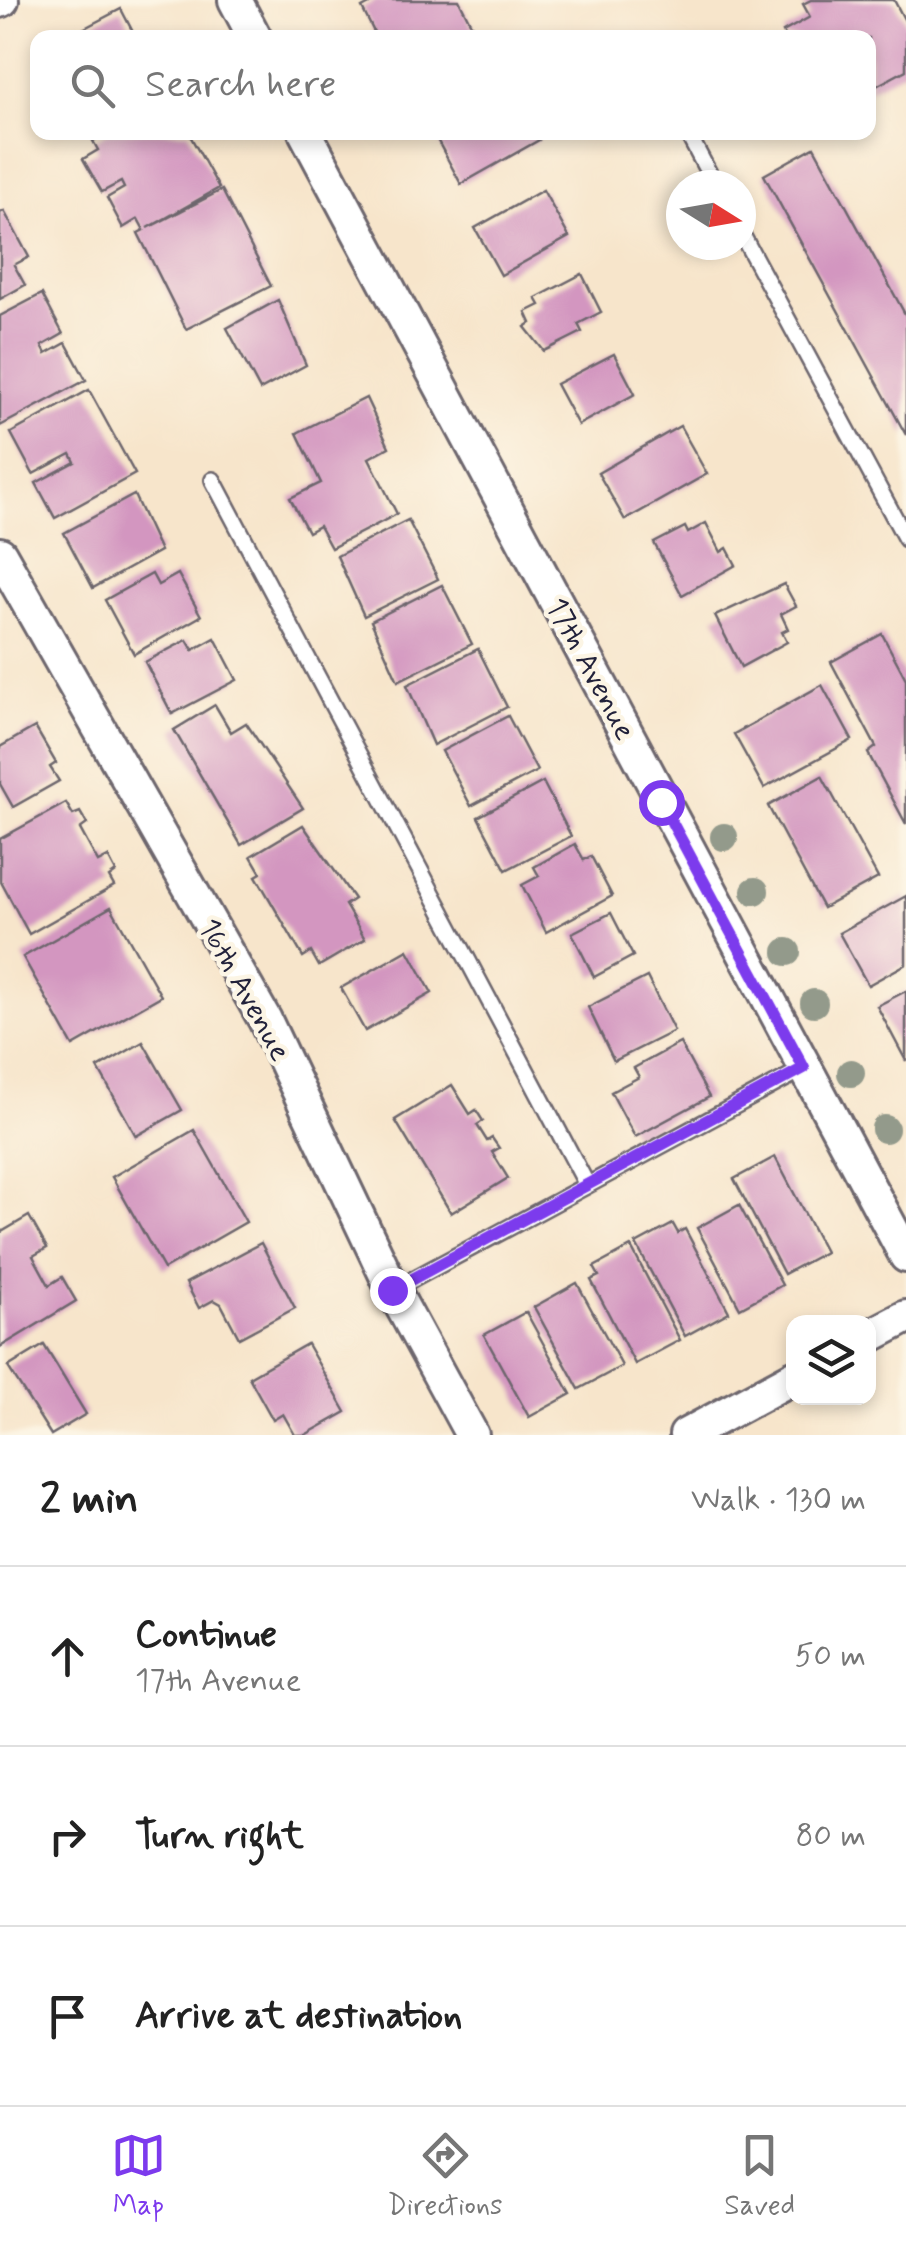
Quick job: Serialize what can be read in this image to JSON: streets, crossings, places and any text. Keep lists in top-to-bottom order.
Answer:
{
  "streets": {
    "street": ["17th Avenue", "16th Avenue"]
  },
  "north": "right",
  "page": {
    "search": "Search here",
    "heading": ["2 min", "Walk · 130 m"],
    "list": [
      ["Continue", "17th Avenue", "50 m"],
      ["Turn right", "80 m"],
      "Arrive at destination"
    ],
    "nav": ["Map", "Directions", "Saved"]
  }
}
